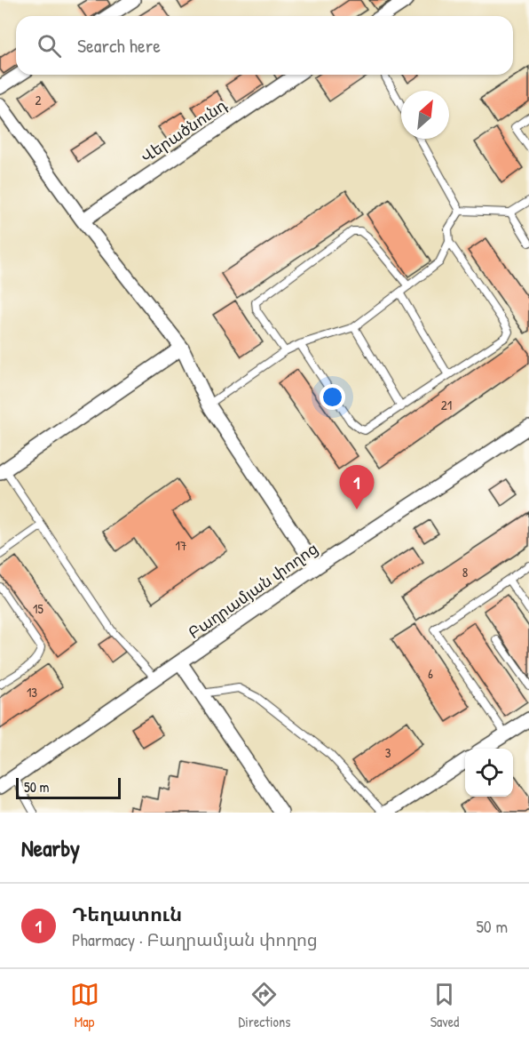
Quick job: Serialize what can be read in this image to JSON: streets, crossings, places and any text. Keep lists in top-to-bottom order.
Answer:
{
  "streets": {
    "street": ["Վերածնունդ", "Բաղրամյան փողոց"]
  },
  "house_numbers": [
    "2",
    "21",
    "17",
    "8",
    "15",
    "6",
    "13",
    "3"
  ],
  "scale_bar": "50 m",
  "north": "top right",
  "page": {
    "search": "Search here",
    "pins": "1",
    "scale": "50 m",
    "heading": "Nearby",
    "list": [
      {
        "mark": "1",
        "name": "Դեղատուն",
        "note": "Pharmacy · Բաղրամյան փողոց",
        "value": "50 m"
      }
    ],
    "nav": ["Map", "Directions", "Saved"]
  }
}
